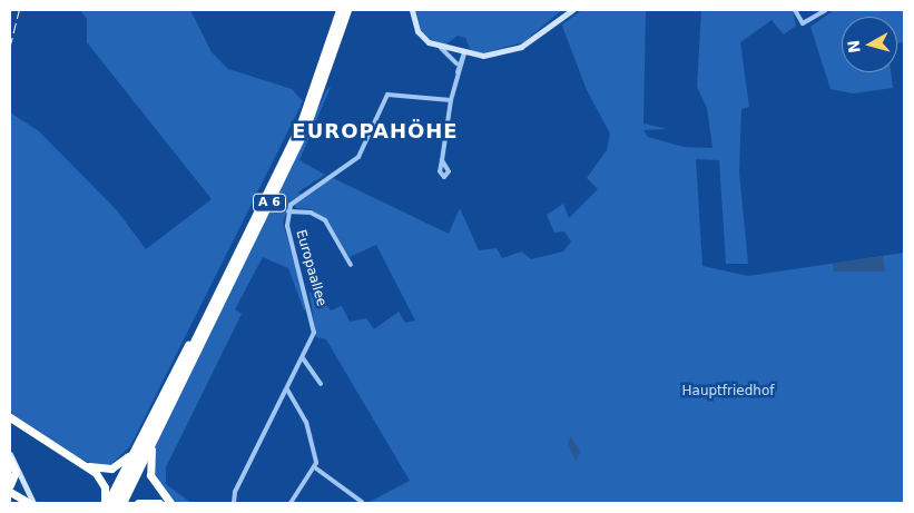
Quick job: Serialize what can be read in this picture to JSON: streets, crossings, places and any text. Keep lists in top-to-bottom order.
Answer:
{
  "streets": {
    "highway": ["A 6"],
    "street": ["Europaallee"]
  },
  "districts": ["EUROPAHÖHE"],
  "parks": ["Hauptfriedhof"],
  "north": "left"
}
